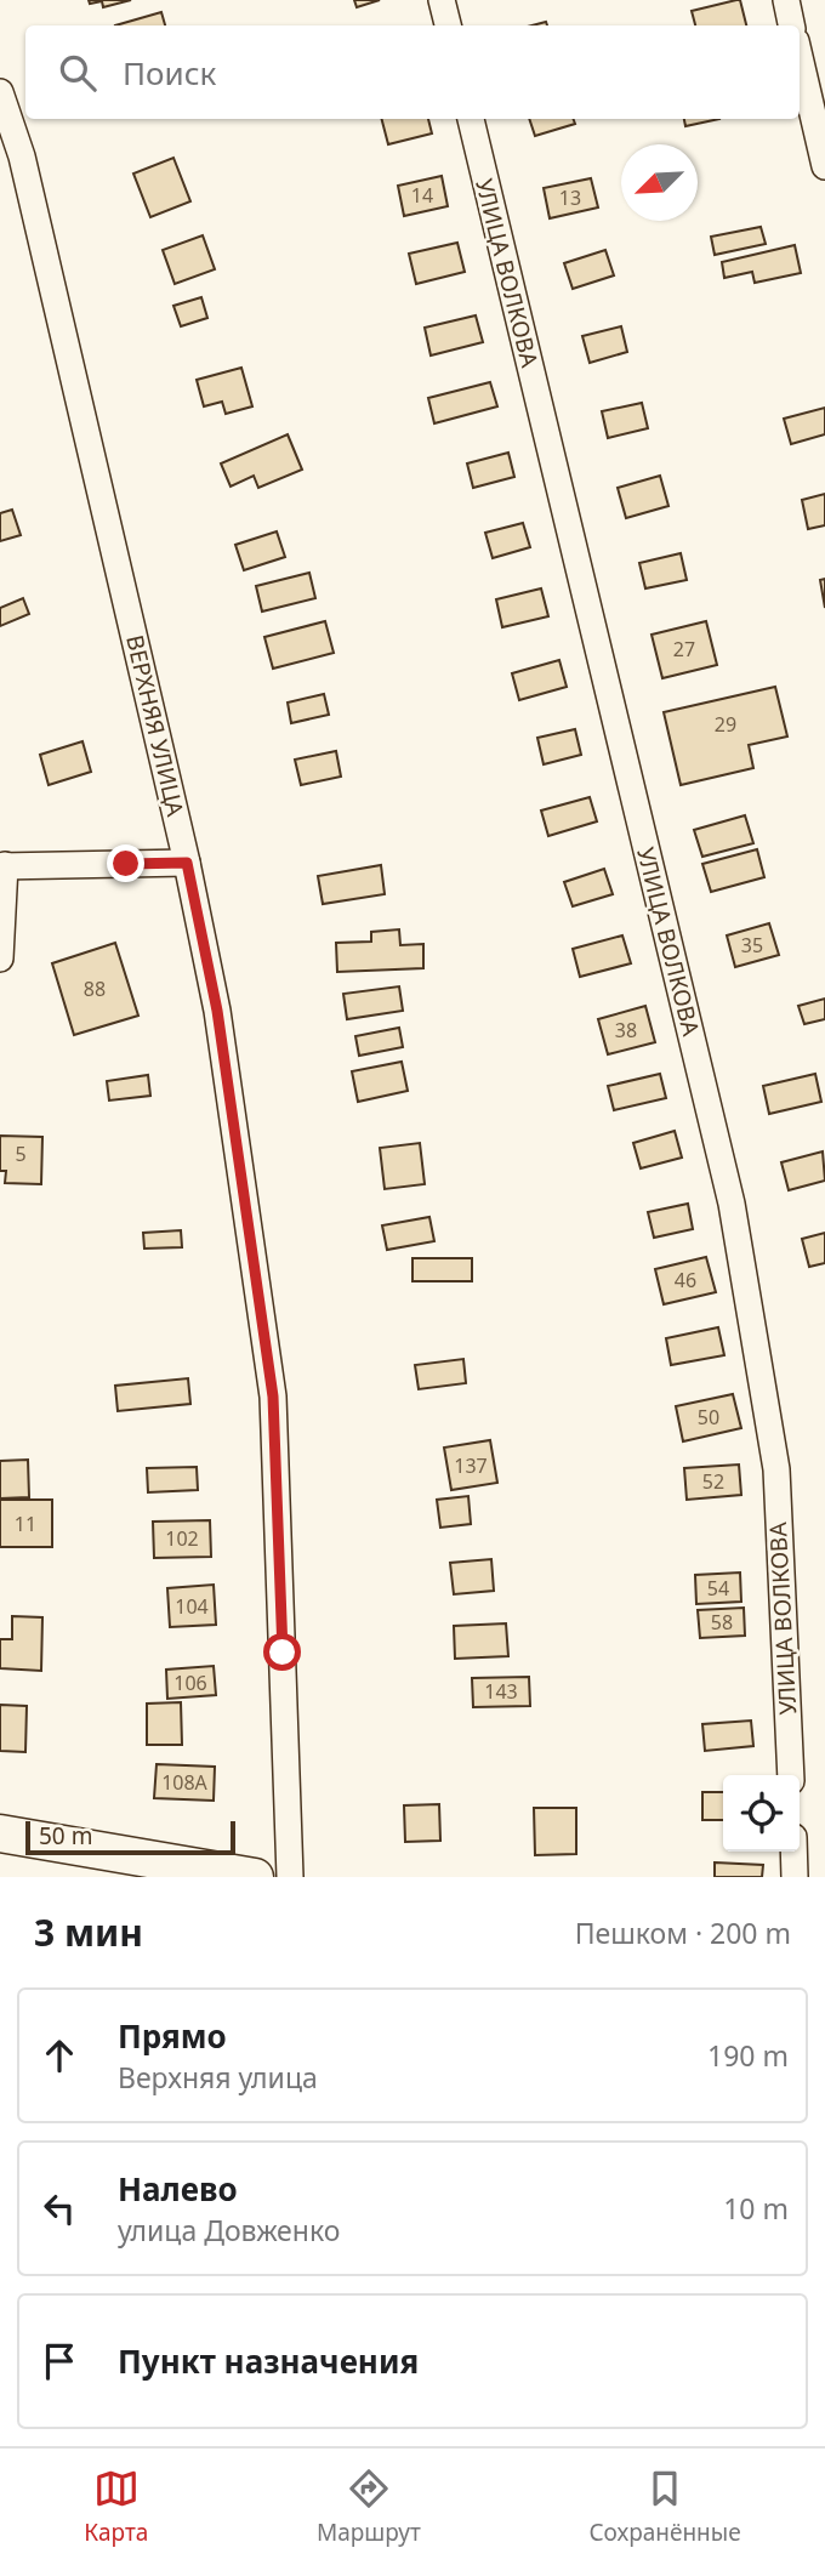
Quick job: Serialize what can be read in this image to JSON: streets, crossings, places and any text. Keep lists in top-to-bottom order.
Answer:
{
  "streets": {
    "street": ["УЛИЦА ВОЛКОВА", "ВЕРХНЯЯ УЛИЦА"]
  },
  "house_numbers": [
    "14",
    "13",
    "27",
    "29",
    "35",
    "88",
    "38",
    "5",
    "46",
    "50",
    "137",
    "52",
    "11",
    "102",
    "54",
    "104",
    "58",
    "106",
    "143",
    "108А"
  ],
  "scale_bar": "50 m",
  "north": "bottom left",
  "page": {
    "search": "Поиск",
    "scale": "50 m",
    "heading": ["3 мин", "Пешком · 200 m"],
    "list": [
      ["Прямо", "Верхняя улица", "190 m"],
      ["Налево", "улица Довженко", "10 m"],
      "Пункт назначения"
    ],
    "nav": ["Карта", "Маршрут", "Сохранённые"]
  }
}
